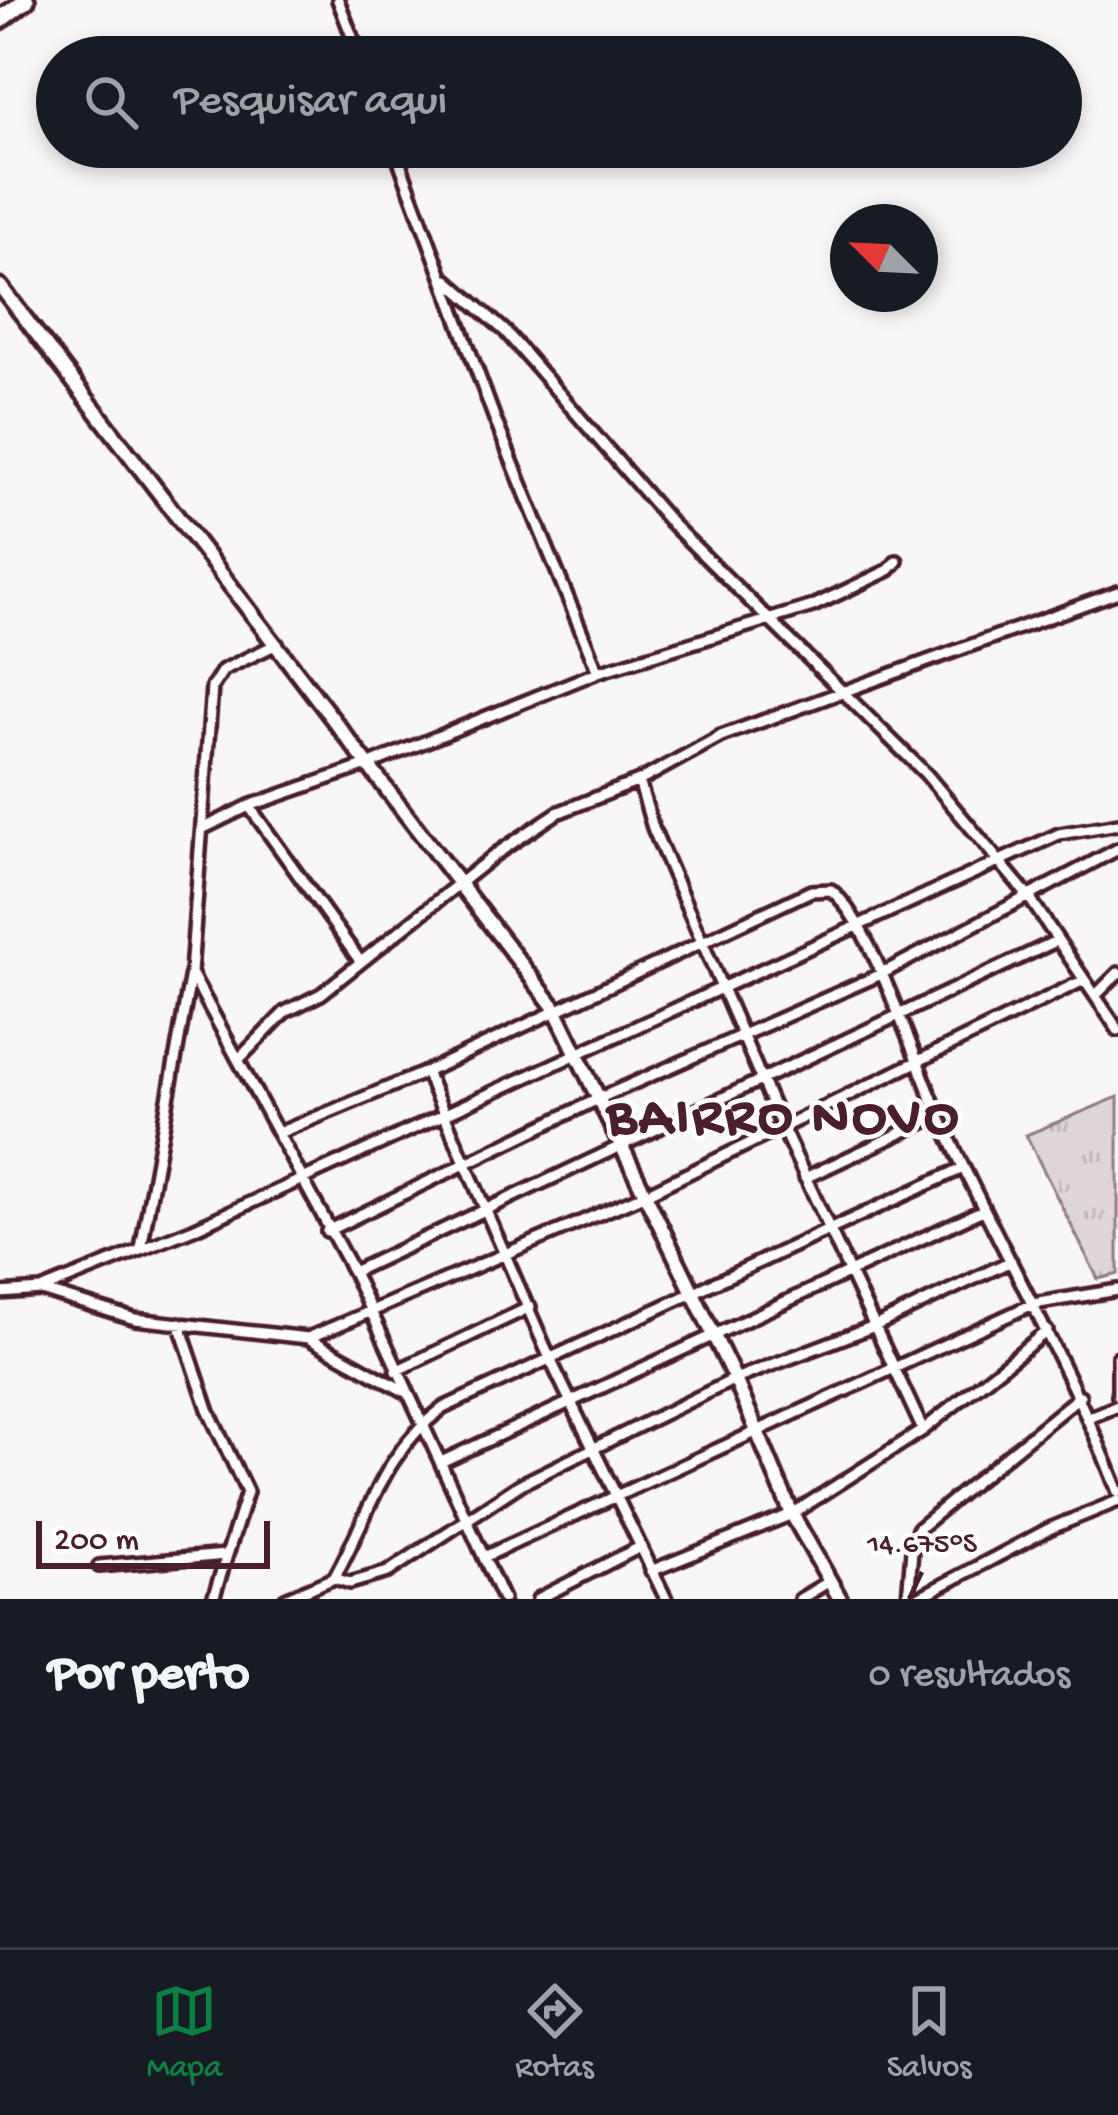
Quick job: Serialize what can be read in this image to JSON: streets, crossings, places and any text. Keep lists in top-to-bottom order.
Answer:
{
  "districts": ["BAIRRO NOVO"],
  "scale_bar": "200 m",
  "north": "top left",
  "page": {
    "search": "Pesquisar aqui",
    "scale": "200 m",
    "heading": ["Por perto", "0 resultados"],
    "nav": ["Mapa", "Rotas", "Salvos"]
  },
  "coordinates": ["14.675°S"]
}
